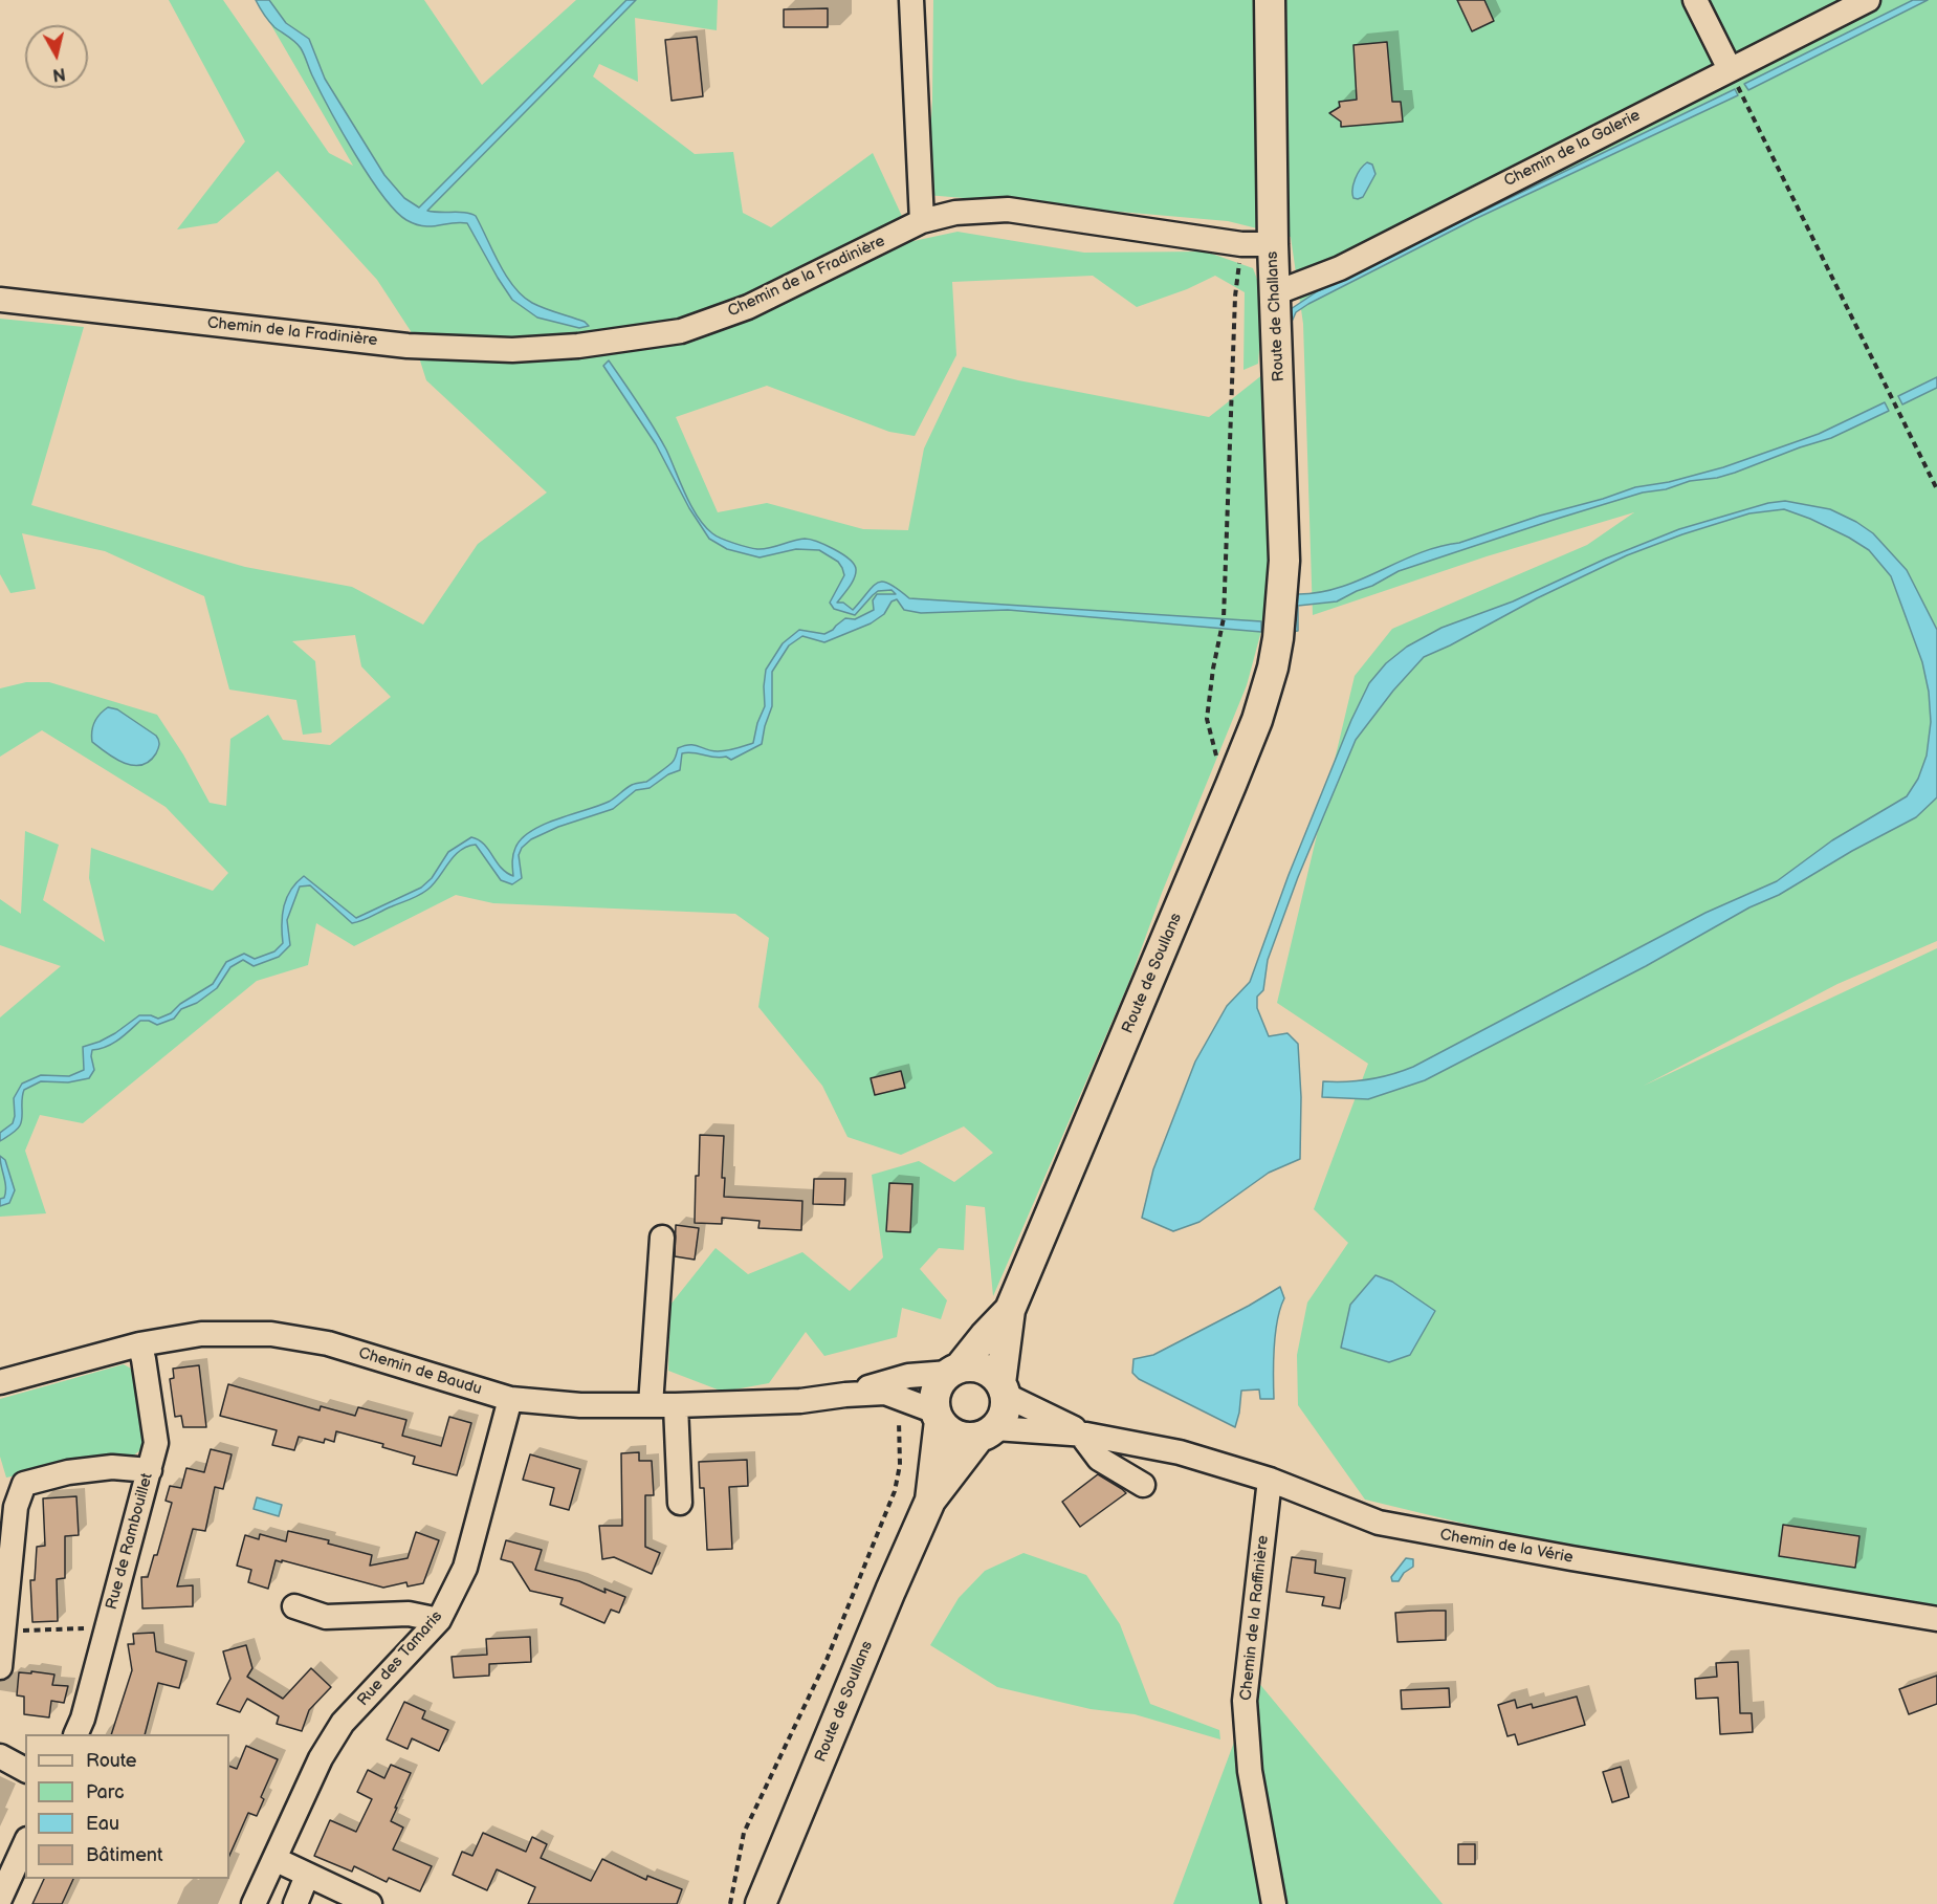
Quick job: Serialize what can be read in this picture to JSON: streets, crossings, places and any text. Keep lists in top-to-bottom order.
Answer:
{
  "streets": {
    "main road": ["Route de Challans", "Route de Soullans"],
    "street": [
      "Chemin de la Galerie",
      "Chemin de la Fradinière",
      "Chemin de Baudu",
      "Rue de Rambouillet",
      "Chemin de la Vérie",
      "Chemin de la Raffinière",
      "Rue des Tamaris"
    ]
  },
  "crossings": [
    ["Chemin de la Galerie", "Route de Challans"],
    ["Chemin de la Fradinière", "Route de Challans"],
    ["Route de Challans", "Route de Soullans"],
    ["Route de Soullans", "Chemin de Baudu"],
    ["Route de Soullans", "Chemin de la Vérie"],
    ["Chemin de Baudu", "Rue de Rambouillet"],
    ["Chemin de Baudu", "Chemin de la Vérie"],
    ["Chemin de Baudu", "Rue des Tamaris"],
    ["Chemin de la Vérie", "Chemin de la Raffinière"]
  ],
  "legend": [
    "Route",
    "Parc",
    "Eau",
    "Bâtiment"
  ],
  "north": "bottom"
}
